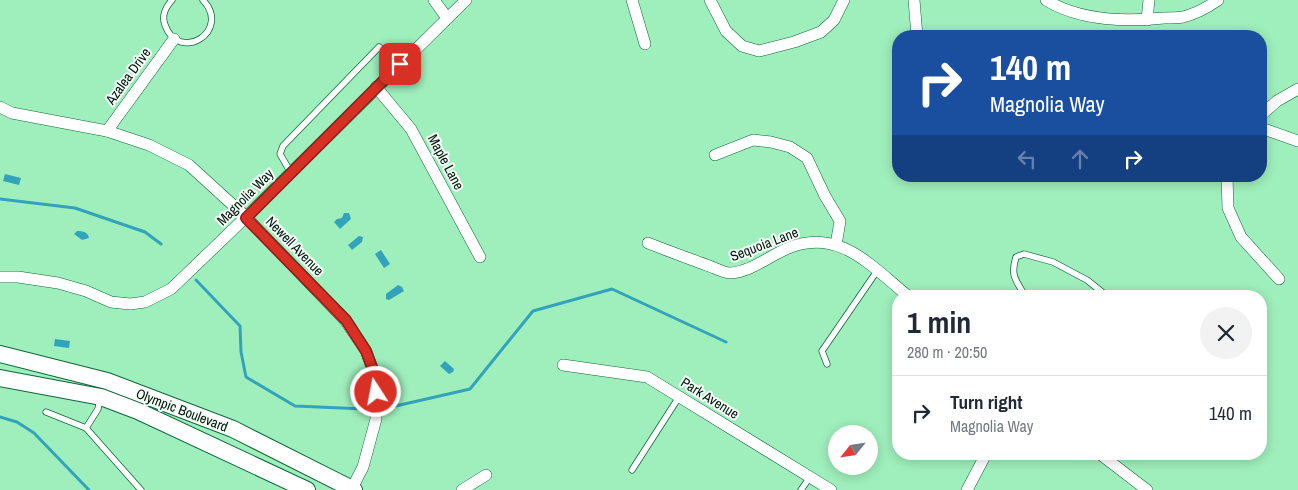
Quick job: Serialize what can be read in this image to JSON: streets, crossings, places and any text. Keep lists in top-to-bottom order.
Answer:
{
  "streets": {
    "main road": ["Olympic Boulevard"],
    "street": [
      "Azalea Drive",
      "Maple Lane",
      "Magnolia Way",
      "Sequoia Lane",
      "Newell Avenue",
      "Park Avenue"
    ]
  },
  "crossings": [
    ["Azalea Drive", "Newell Avenue"],
    ["Maple Lane", "Magnolia Way"],
    ["Magnolia Way", "Newell Avenue"],
    ["Newell Avenue", "Olympic Boulevard"]
  ],
  "north": "bottom left",
  "page": {
    "turn": ["140 m", "Magnolia Way"],
    "heading": ["1 min", "280 m · 20:50"],
    "list": [
      {
        "name": "Turn right",
        "note": "Magnolia Way",
        "value": "140 m"
      }
    ]
  }
}
